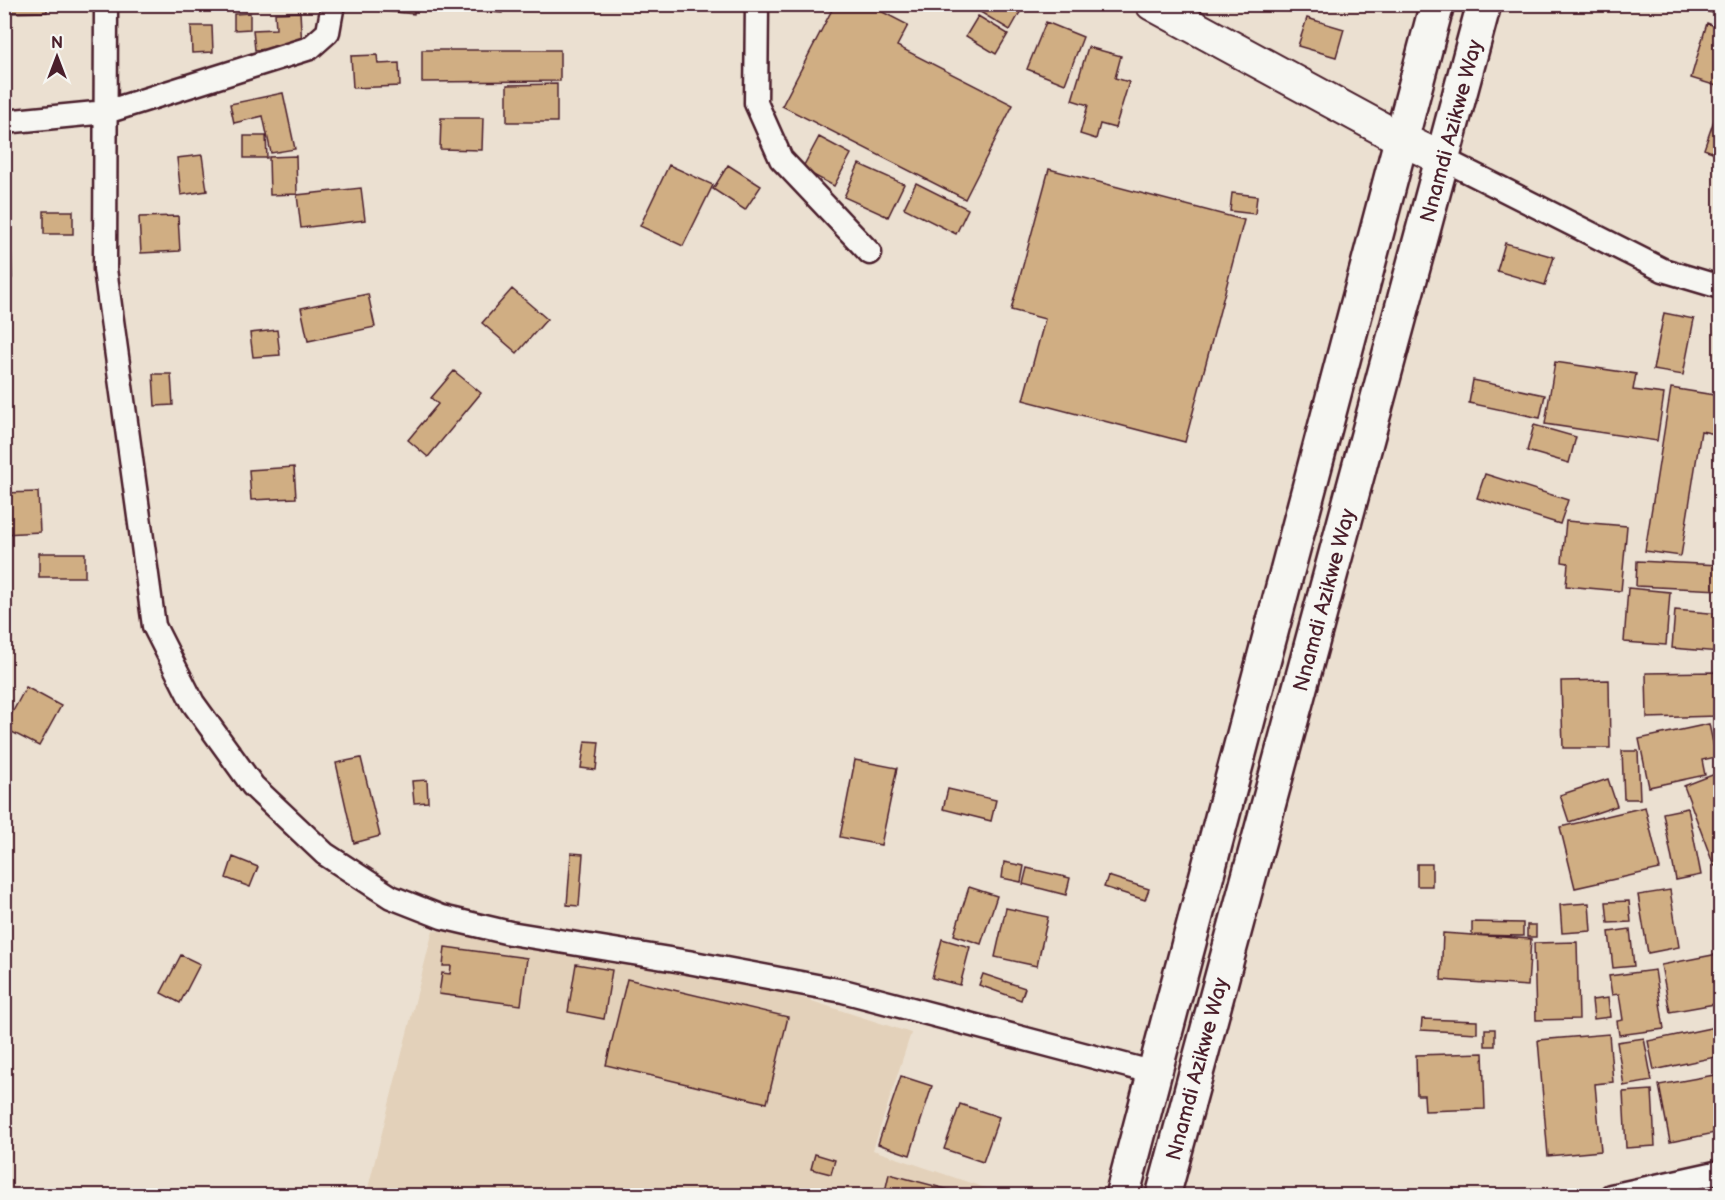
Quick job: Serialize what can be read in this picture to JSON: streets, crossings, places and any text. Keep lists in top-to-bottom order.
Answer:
{
  "streets": {
    "highway": ["Nnamdi Azikwe Way"]
  },
  "north": "top"
}
